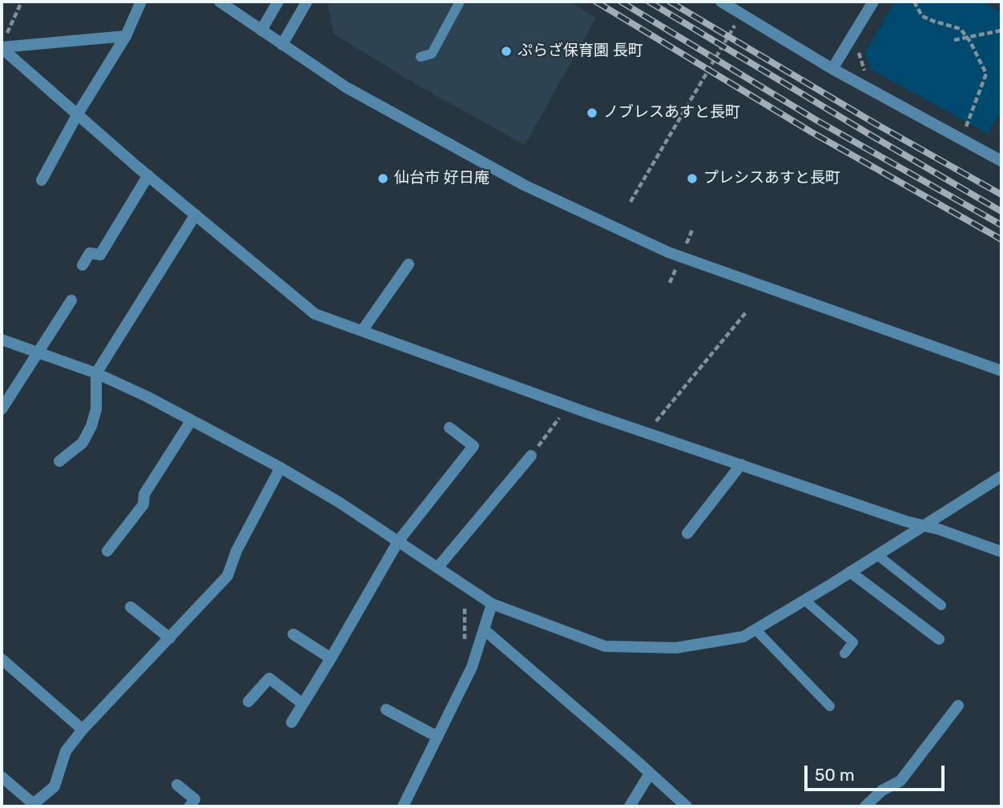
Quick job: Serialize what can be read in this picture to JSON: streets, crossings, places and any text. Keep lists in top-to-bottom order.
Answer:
{
  "places": [
    "ぷらざ保育園 長町",
    "ノブレスあすと長町",
    "仙台市 好日庵",
    "プレシスあすと長町"
  ],
  "scale_bar": "50 m"
}
